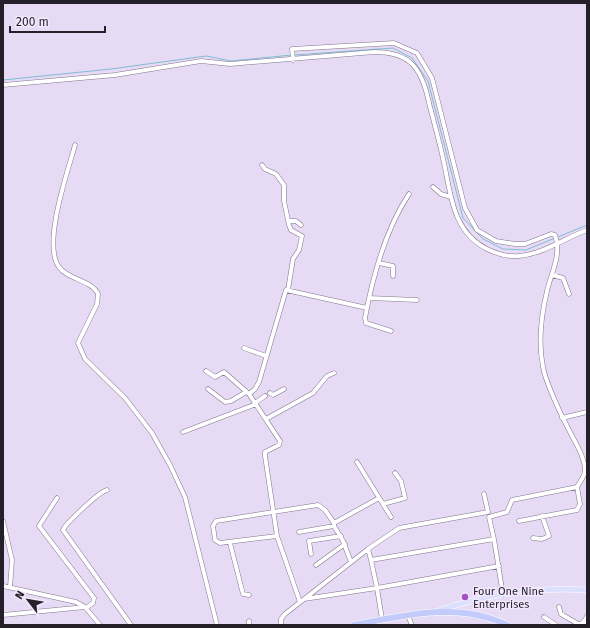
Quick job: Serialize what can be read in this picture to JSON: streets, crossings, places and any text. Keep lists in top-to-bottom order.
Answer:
{
  "places": ["Four One Nine Enterprises"],
  "scale_bar": "200 m",
  "north": "top left"
}
